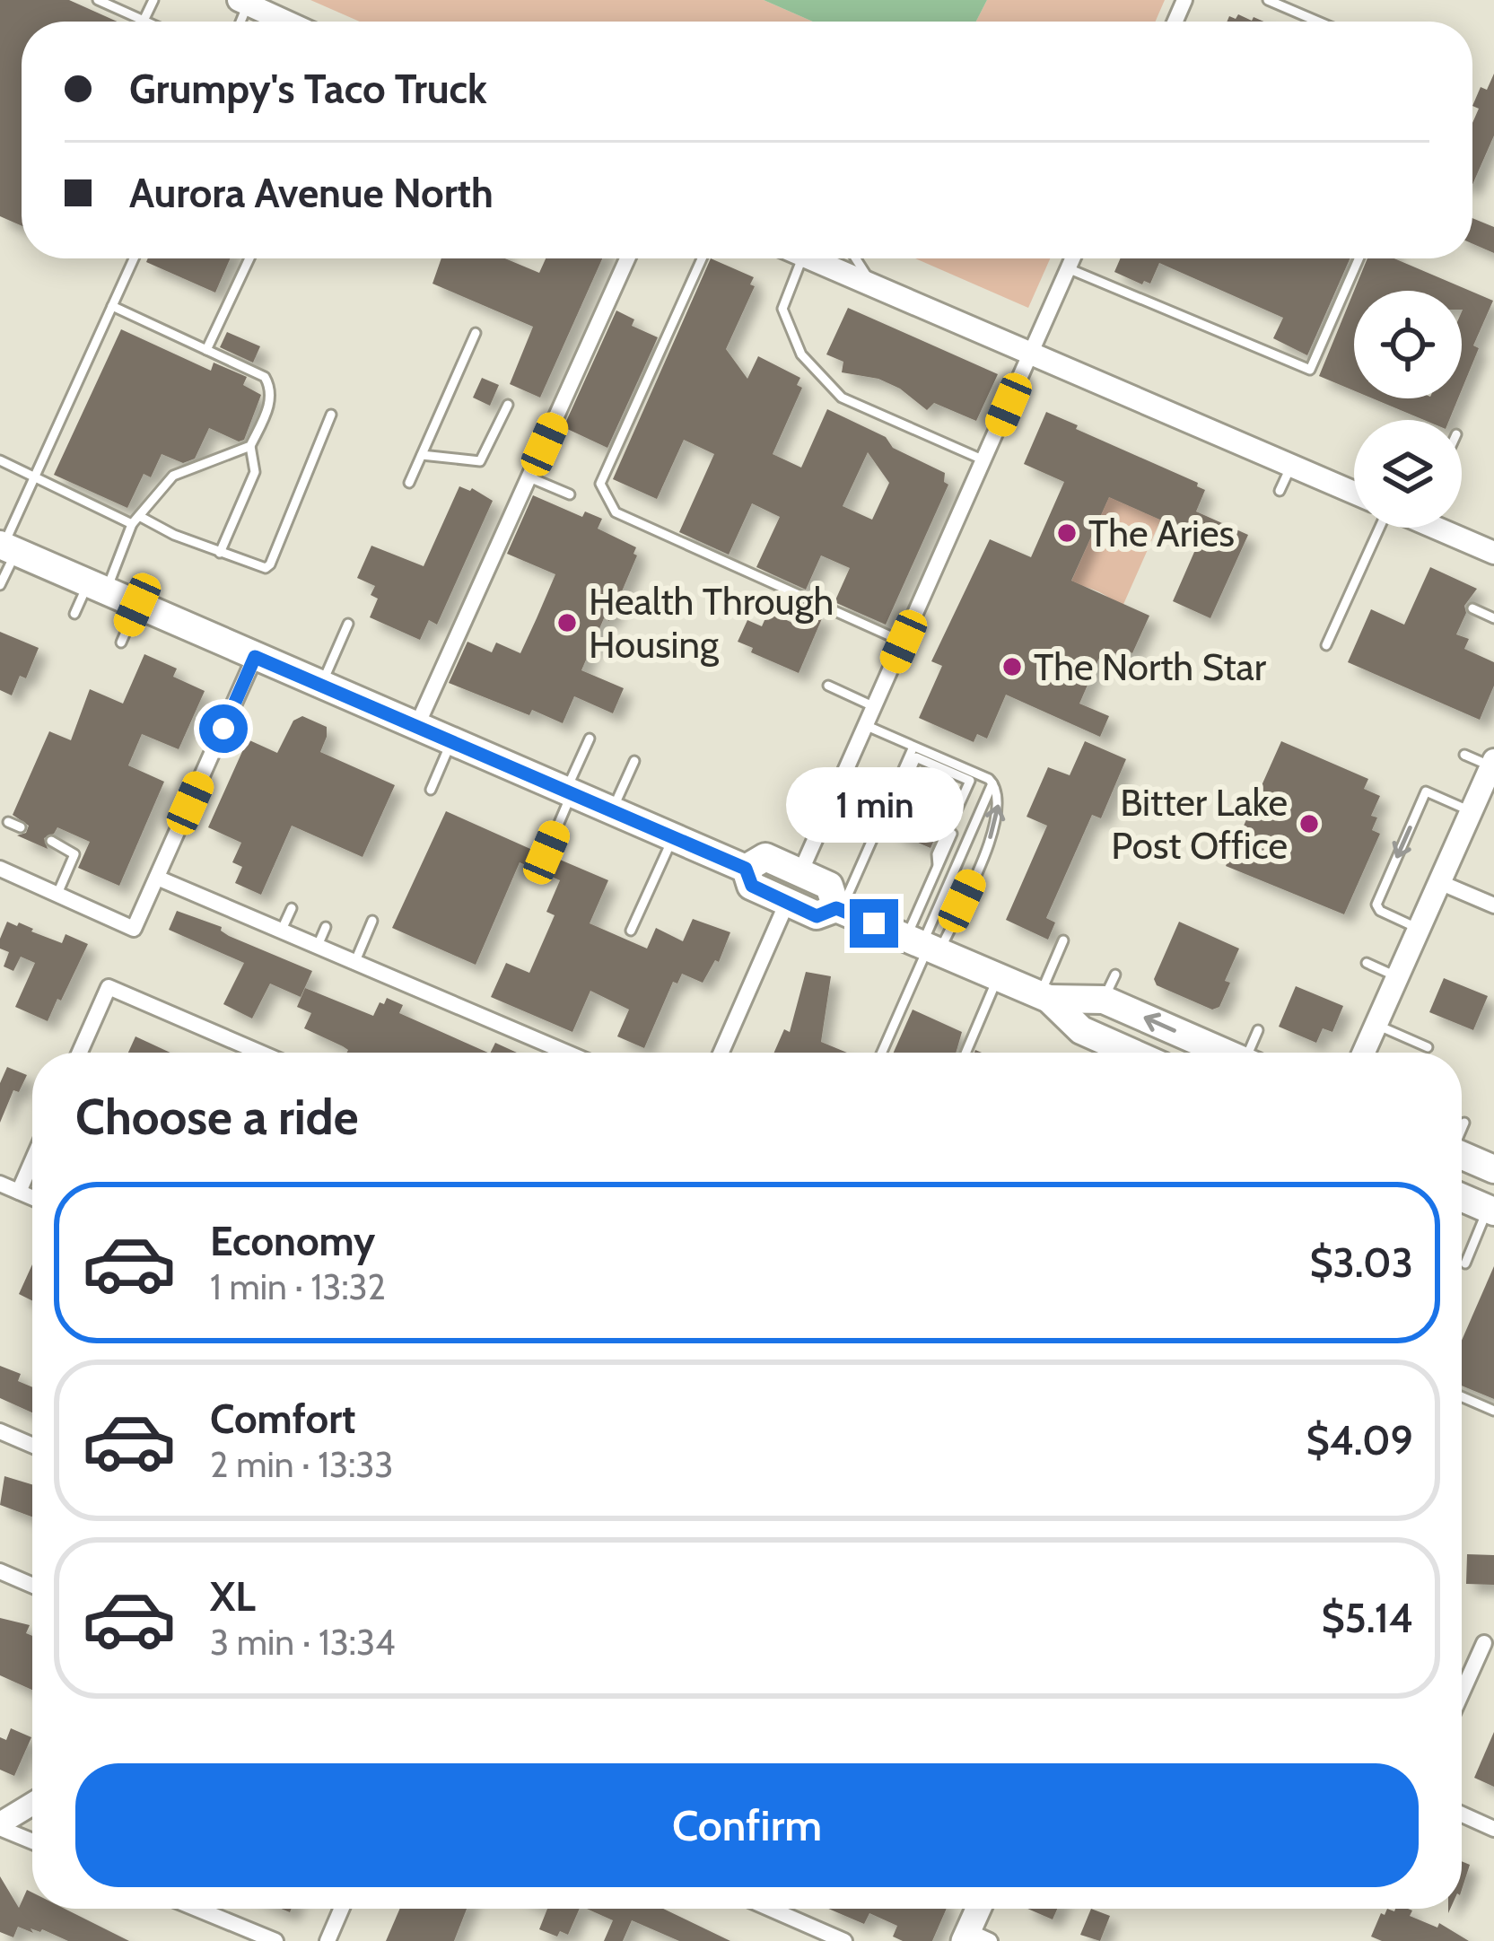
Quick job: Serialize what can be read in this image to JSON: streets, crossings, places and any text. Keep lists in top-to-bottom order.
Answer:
{
  "places": [
    "The Aries",
    "Health Through Housing",
    "The North Star",
    "Bitter Lake Post Office"
  ],
  "page": {
    "banner": ["Grumpy's Taco Truck", "Aurora Avenue North"],
    "bubble": "1 min",
    "heading": "Choose a ride",
    "list": [
      {
        "name": "Economy",
        "note": "1 min · 13:32",
        "value": "$3.03"
      },
      {
        "name": "Comfort",
        "note": "2 min · 13:33",
        "value": "$4.09"
      },
      {
        "name": "XL",
        "note": "3 min · 13:34",
        "value": "$5.14"
      }
    ],
    "buttons": "Confirm"
  }
}
